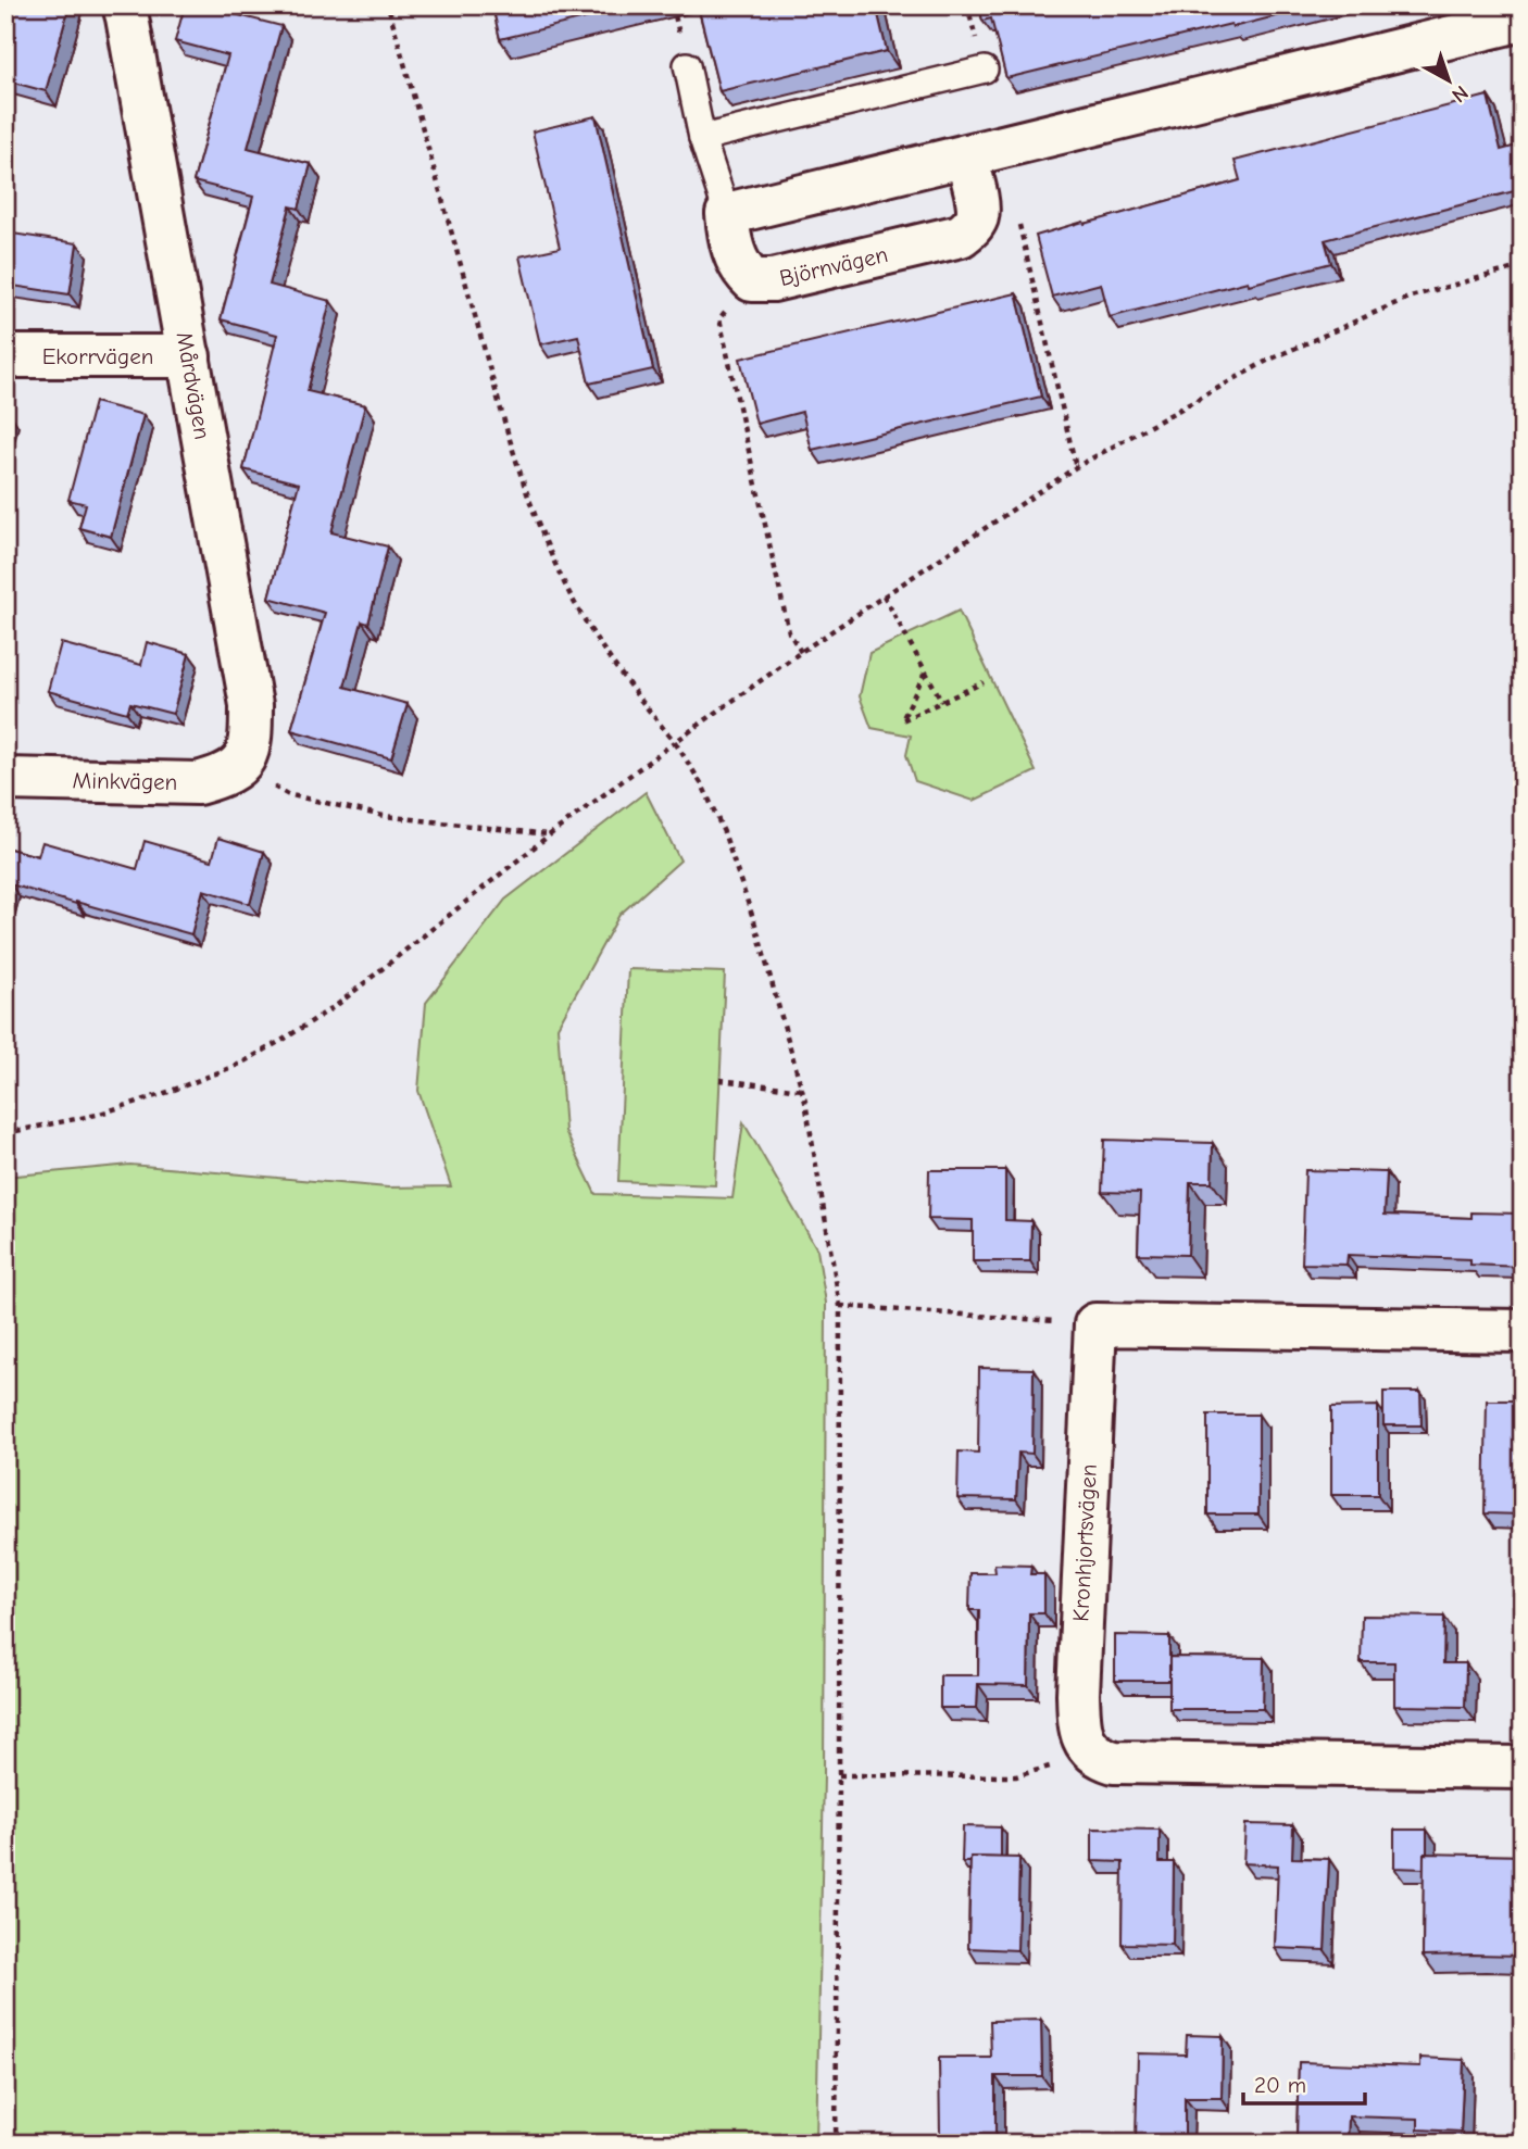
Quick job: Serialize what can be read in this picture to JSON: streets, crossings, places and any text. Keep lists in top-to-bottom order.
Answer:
{
  "streets": {
    "street": [
      "Björnvägen",
      "Ekorrvägen",
      "Mårdvägen",
      "Minkvägen",
      "Kronhjortsvägen"
    ]
  },
  "crossings": [
    ["Ekorrvägen", "Mårdvägen"],
    ["Mårdvägen", "Minkvägen"]
  ],
  "scale_bar": "20 m",
  "north": "bottom right"
}
